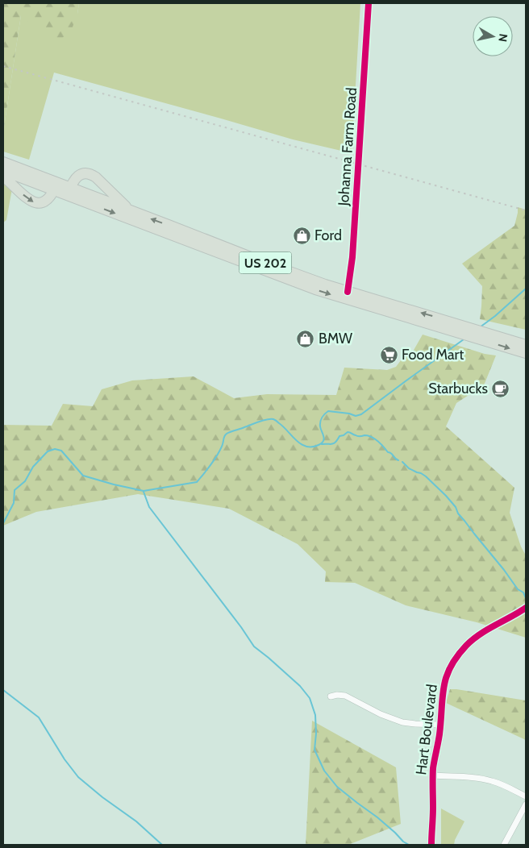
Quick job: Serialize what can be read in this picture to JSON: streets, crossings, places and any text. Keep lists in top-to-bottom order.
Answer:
{
  "streets": {
    "highway": ["US 202"],
    "street": ["Johanna Farm Road", "Hart Boulevard"]
  },
  "crossings": [
    ["Johanna Farm Road", "US 202"]
  ],
  "places": {
    "shop": ["Ford", "BMW"],
    "supermarket": ["Food Mart"],
    "cafe": ["Starbucks"]
  },
  "north": "right"
}
